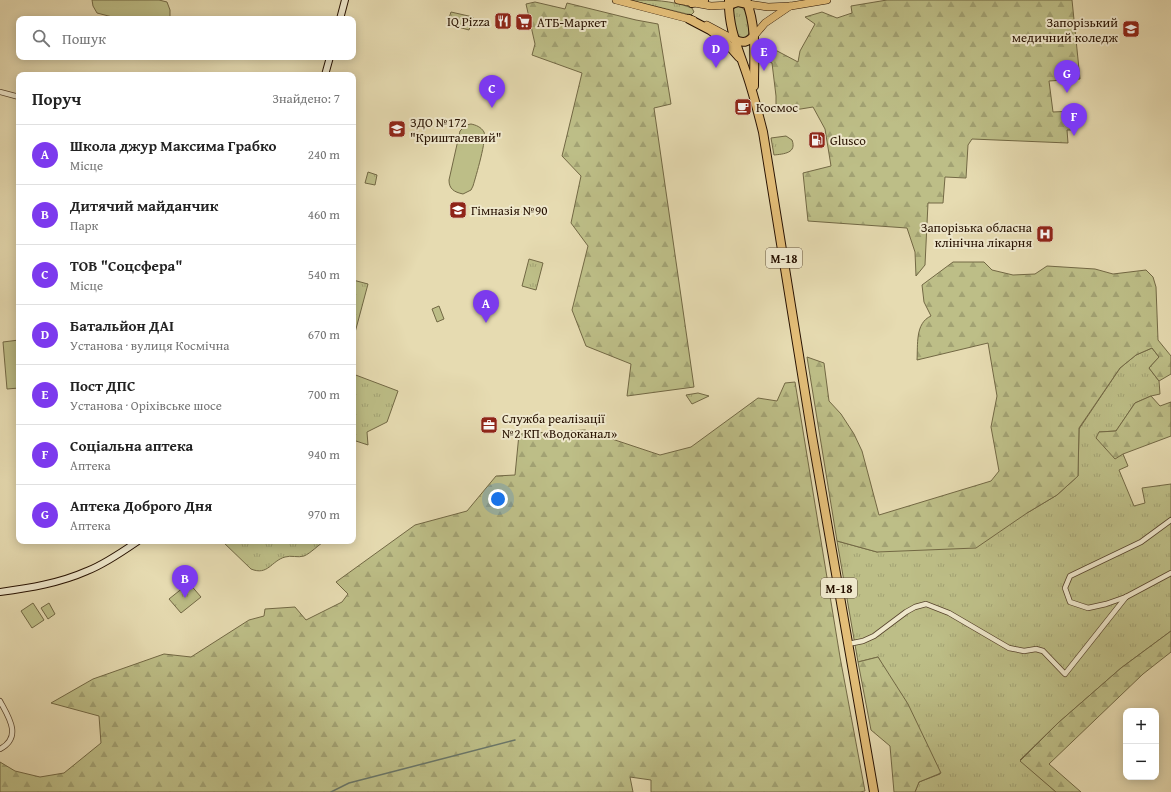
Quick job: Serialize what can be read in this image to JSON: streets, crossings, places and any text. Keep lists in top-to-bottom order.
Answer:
{
  "streets": {
    "highway": ["М-18"]
  },
  "places": {
    "restaurant": ["IQ Pizza"],
    "supermarket": ["АТБ-Маркет"],
    "school or university": ["Запорізький медичний коледж", "ЗДО №172 \"Кришталевий\"", "Гімназія №90"],
    "cafe": ["Космос"],
    "fuel station": ["Glusco"],
    "hospital": ["Запорізька обласна клінічна лікарня"],
    "office": ["Служба реалізації №2 КП «Водоканал»"]
  },
  "page": {
    "search": "Пошук",
    "pins": [
      "D",
      "E",
      "G",
      "C",
      "F",
      "A",
      "B"
    ],
    "heading": ["Поруч", "Знайдено: 7"],
    "list": [
      {
        "mark": "A",
        "name": "Школа джур Максима Грабко",
        "note": "Місце",
        "value": "240 m"
      },
      {
        "mark": "B",
        "name": "Дитячий майданчик",
        "note": "Парк",
        "value": "460 m"
      },
      {
        "mark": "C",
        "name": "ТОВ \"Соцсфера\"",
        "note": "Місце",
        "value": "540 m"
      },
      {
        "mark": "D",
        "name": "Батальйон ДАI",
        "note": "Установа · вулиця Космічна",
        "value": "670 m"
      },
      {
        "mark": "E",
        "name": "Пост ДПС",
        "note": "Установа · Оріхівське шосе",
        "value": "700 m"
      },
      {
        "mark": "F",
        "name": "Соціальна аптека",
        "note": "Аптека",
        "value": "940 m"
      },
      {
        "mark": "G",
        "name": "Аптека Доброго Дня",
        "note": "Аптека",
        "value": "970 m"
      }
    ],
    "map_buttons": ["+", "−"]
  }
}
